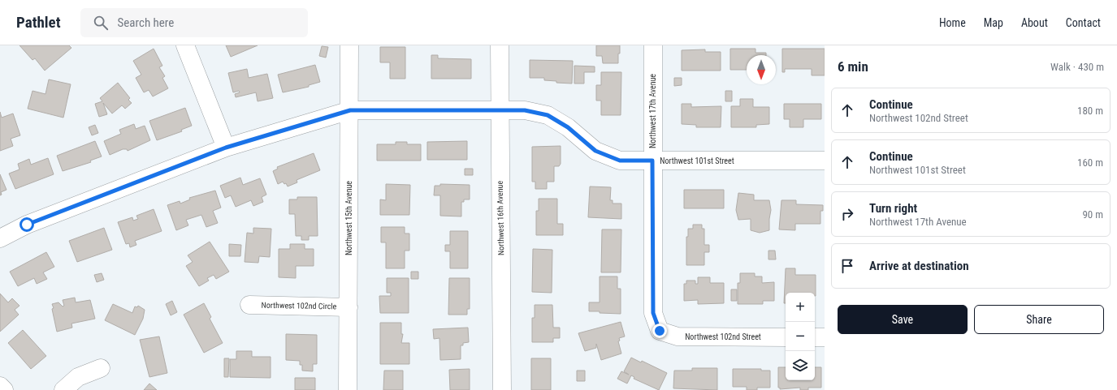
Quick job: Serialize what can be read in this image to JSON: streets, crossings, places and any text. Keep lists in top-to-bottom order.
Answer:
{
  "streets": {
    "street": [
      "Northwest 17th Avenue",
      "Northwest 101st Street",
      "Northwest 15th Avenue",
      "Northwest 16th Avenue",
      "Northwest 102nd Circle",
      "Northwest 102nd Street"
    ]
  },
  "crossings": [
    ["Northwest 17th Avenue", "Northwest 101st Street"],
    ["Northwest 17th Avenue", "Northwest 102nd Street"],
    ["Northwest 101st Street", "Northwest 15th Avenue"],
    ["Northwest 101st Street", "Northwest 16th Avenue"],
    ["Northwest 15th Avenue", "Northwest 102nd Circle"]
  ],
  "north": "bottom",
  "page": {
    "header": "Pathlet",
    "search": "Search here",
    "nav": [
      "Home",
      "Map",
      "About",
      "Contact"
    ],
    "heading": ["6 min", "Walk · 430 m"],
    "list": [
      ["Continue", "Northwest 102nd Street", "180 m"],
      ["Continue", "Northwest 101st Street", "160 m"],
      ["Turn right", "Northwest 17th Avenue", "90 m"],
      "Arrive at destination"
    ],
    "map_buttons": ["+", "−"],
    "buttons": ["Save", "Share"]
  }
}
